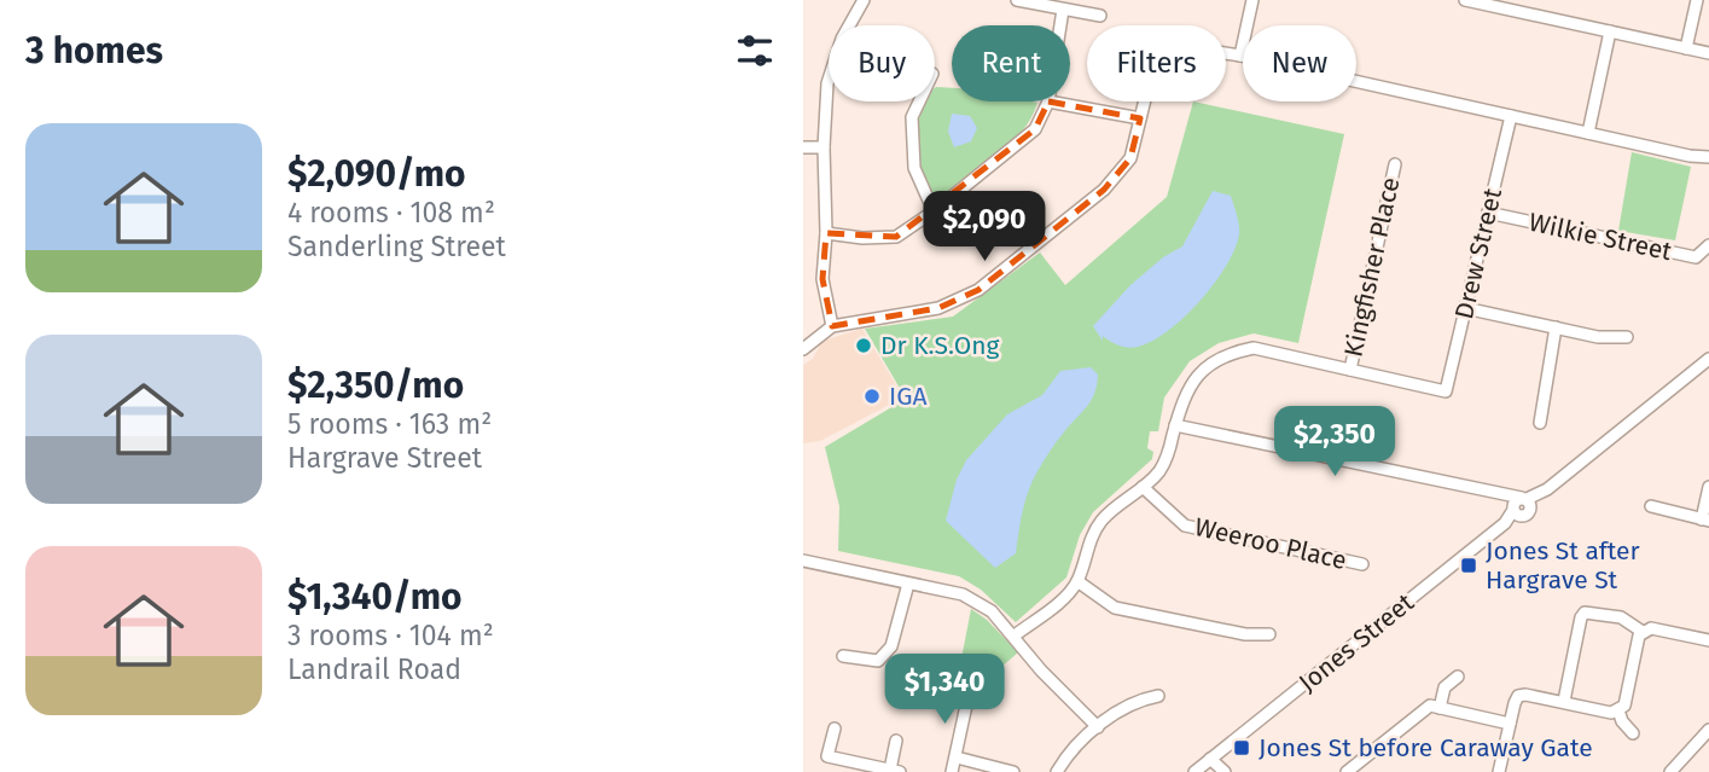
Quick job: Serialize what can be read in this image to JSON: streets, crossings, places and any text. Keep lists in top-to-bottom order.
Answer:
{
  "streets": {
    "street": [
      "Wilkie Street",
      "Drew Street",
      "Kingfisher Place",
      "Weeroo Place",
      "Jones Street"
    ]
  },
  "crossings": [
    ["Wilkie Street", "Drew Street"],
    ["Drew Street", "Kingfisher Place"]
  ],
  "places": {
    "other": ["Dr K.S.Ong", "IGA"],
    "transit": ["Jones St after Hargrave St", "Jones St before Caraway Gate"]
  },
  "page": {
    "heading": "3 homes",
    "chip": [
      "Buy",
      "Rent",
      "Filters",
      "New"
    ],
    "list": [
      {
        "name": "$2,090/mo",
        "note": "4 rooms · 108 m² · Sanderling Street"
      },
      {
        "name": "$2,350/mo",
        "note": "5 rooms · 163 m² · Hargrave Street"
      },
      {
        "name": "$1,340/mo",
        "note": "3 rooms · 104 m² · Landrail Road"
      }
    ],
    "price": ["$2,090", "$2,350", "$1,340"]
  }
}
